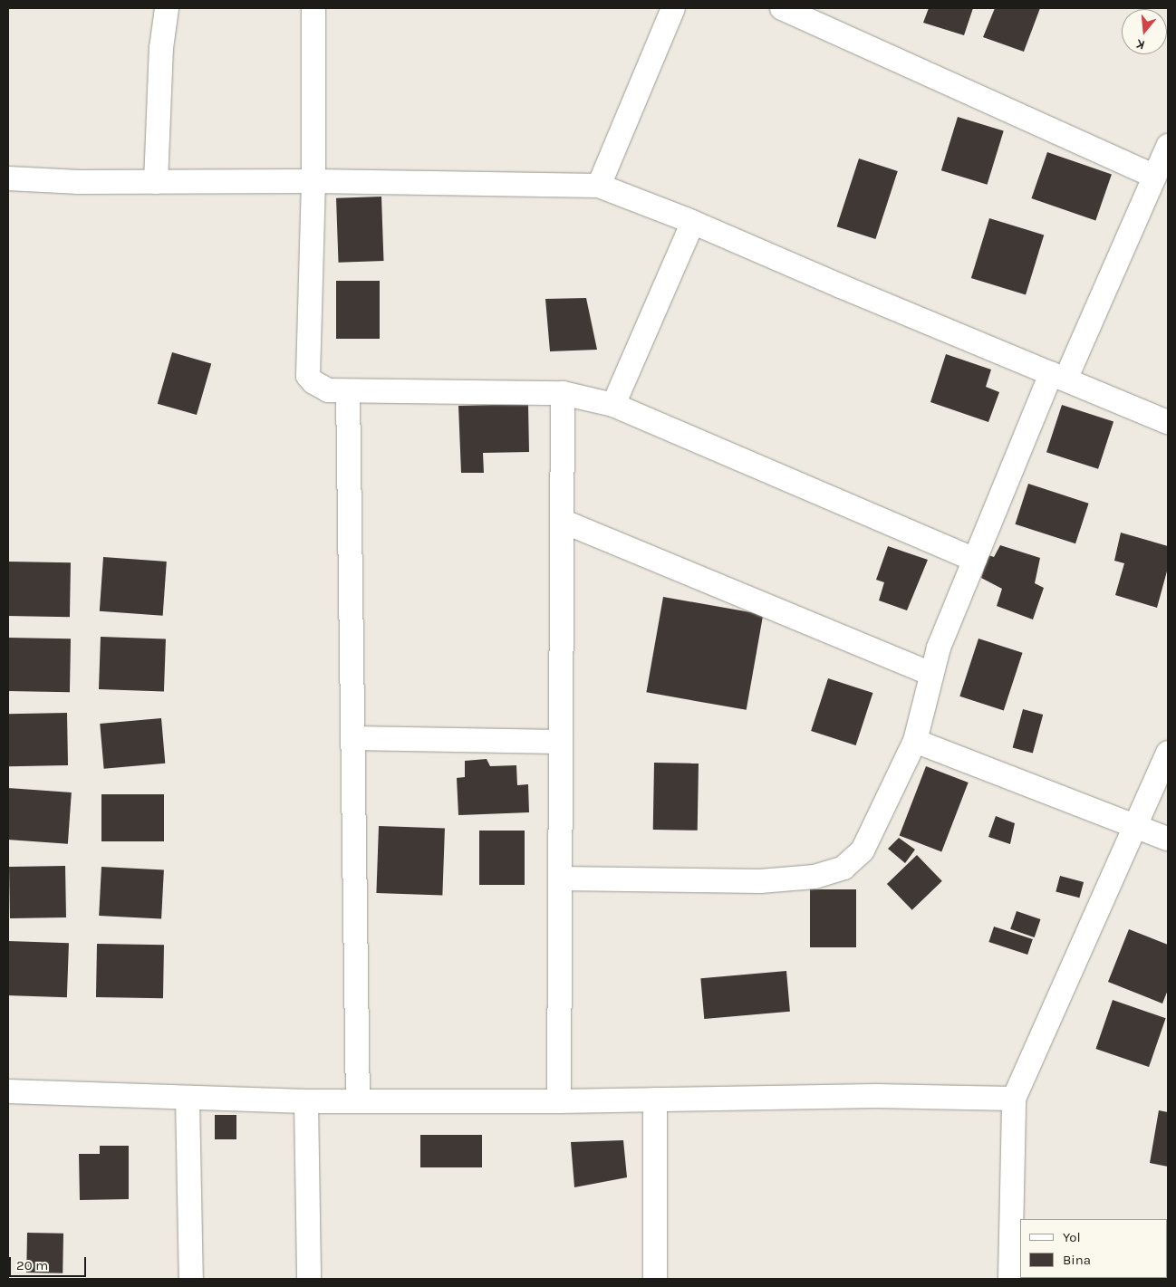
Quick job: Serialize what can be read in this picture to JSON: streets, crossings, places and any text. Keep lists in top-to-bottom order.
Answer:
{
  "legend": ["Yol", "Bina"],
  "scale_bar": "20 m",
  "north": "bottom"
}
